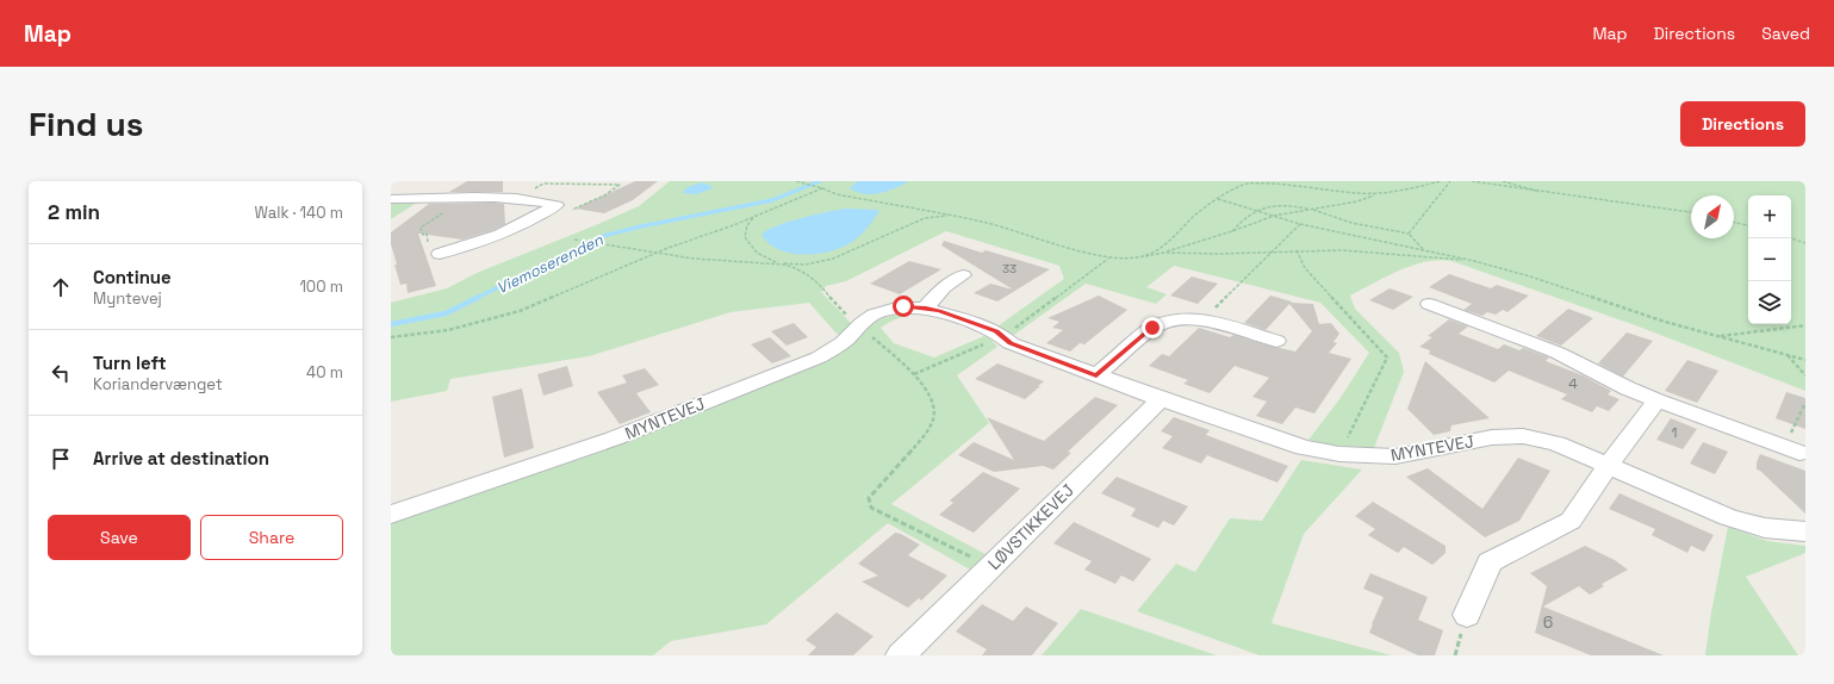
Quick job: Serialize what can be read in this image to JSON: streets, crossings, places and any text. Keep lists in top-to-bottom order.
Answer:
{
  "streets": {
    "street": ["MYNTEVEJ", "LØVSTIKKEVEJ"]
  },
  "crossings": [
    ["MYNTEVEJ", "LØVSTIKKEVEJ"]
  ],
  "water": ["Viemoserenden"],
  "house_numbers": [
    "33",
    "4",
    "1",
    "6"
  ],
  "north": "top right",
  "page": {
    "header": "Map",
    "nav": ["Map", "Directions", "Saved"],
    "buttons": [
      "Directions",
      ["Save", "Share"]
    ],
    "title": "Find us",
    "heading": ["2 min", "Walk · 140 m"],
    "map_buttons": ["+", "−"],
    "list": [
      ["Continue", "Myntevej", "100 m"],
      ["Turn left", "Koriandervænget", "40 m"],
      "Arrive at destination"
    ]
  }
}
